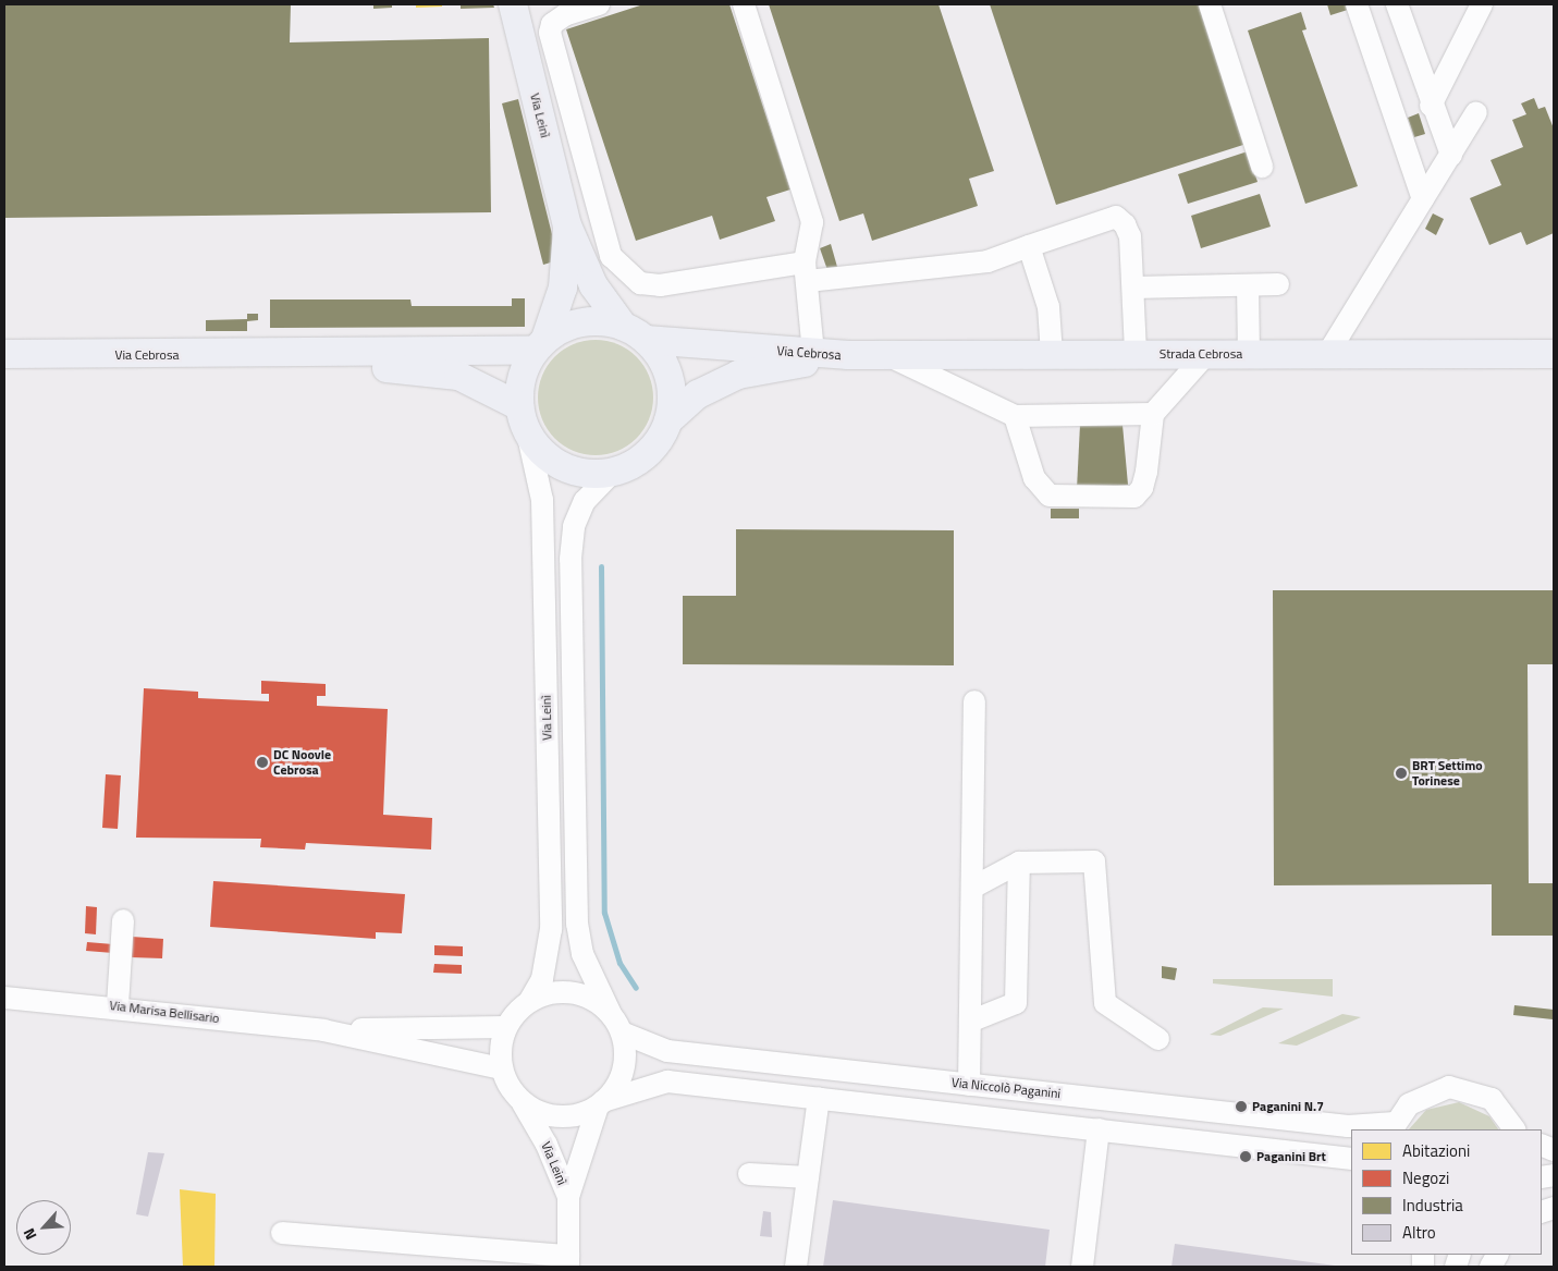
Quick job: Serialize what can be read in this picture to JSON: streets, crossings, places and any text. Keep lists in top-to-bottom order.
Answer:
{
  "streets": {
    "main road": ["Via Leinì", "Via Cebrosa", "Strada Cebrosa"],
    "street": ["Via Marisa Bellisario", "Via Niccolò Paganini"]
  },
  "crossings": [
    ["Via Leinì", "Via Cebrosa"],
    ["Via Leinì", "Via Marisa Bellisario"],
    ["Via Leinì", "Via Niccolò Paganini"],
    ["Via Cebrosa", "Strada Cebrosa"],
    ["Via Marisa Bellisario", "Via Niccolò Paganini"]
  ],
  "places": [
    "DC Noovle Cebrosa",
    "BRT Settimo Torinese",
    "Paganini N.7",
    "Paganini Brt"
  ],
  "legend": [
    "Abitazioni",
    "Negozi",
    "Industria",
    "Altro"
  ],
  "north": "bottom left"
}
